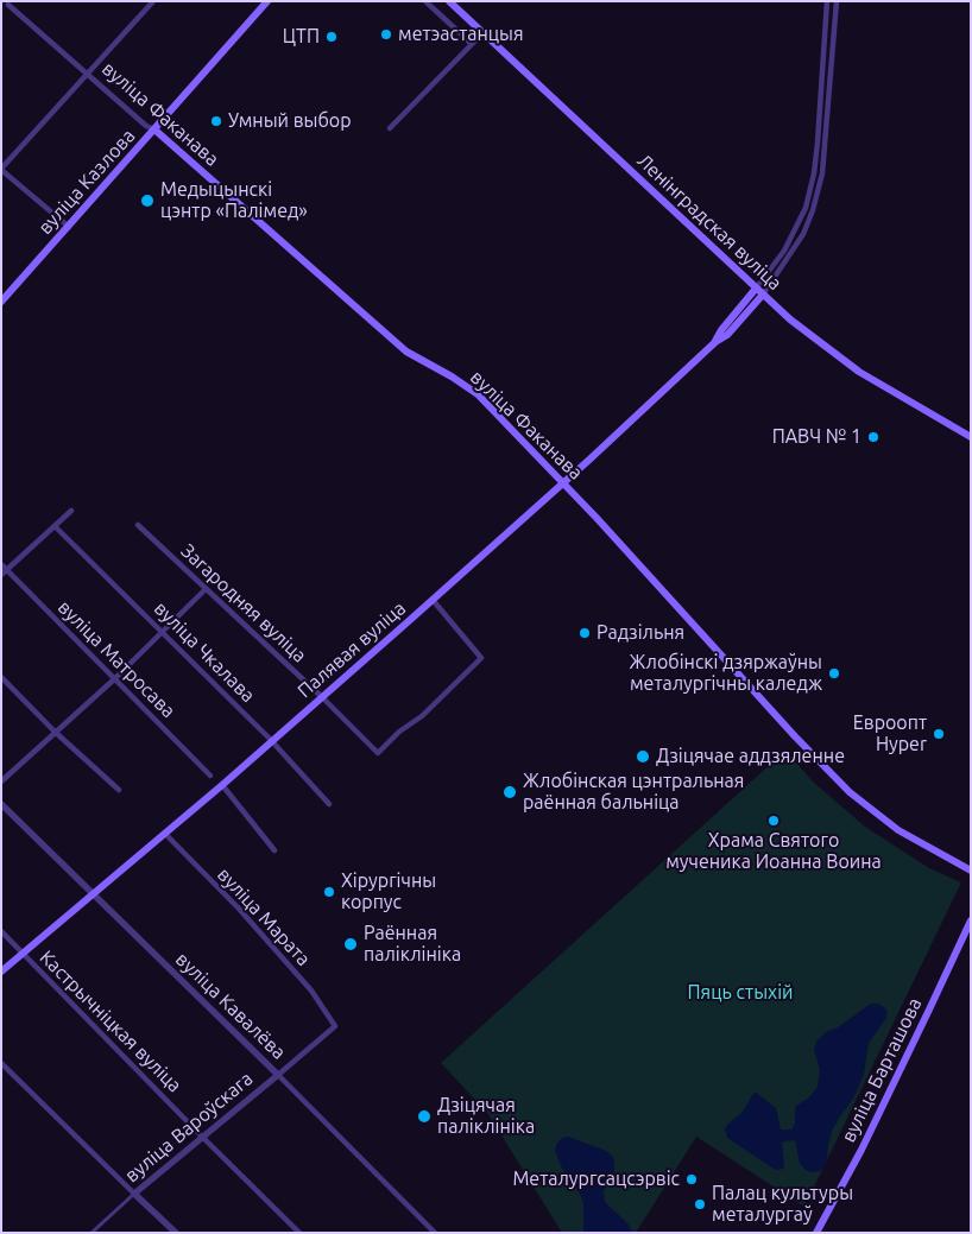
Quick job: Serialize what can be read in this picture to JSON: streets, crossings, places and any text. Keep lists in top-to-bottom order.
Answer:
{
  "streets": {
    "main road": [
      "вуліца Факанава",
      "вуліца Казлова",
      "Ленінградская вуліца",
      "Палявая вуліца",
      "вуліца Барташова"
    ],
    "street": [
      "Загародняя вуліца",
      "вуліца Чкалава",
      "вуліца Матросава",
      "вуліца Марата",
      "вуліца Кавалёва",
      "Кастрычніцкая вуліца",
      "вуліца Вароўскага"
    ]
  },
  "crossings": [
    ["вуліца Факанава", "вуліца Казлова"],
    ["вуліца Факанава", "Палявая вуліца"],
    ["Ленінградская вуліца", "Палявая вуліца"],
    ["Загародняя вуліца", "Палявая вуліца"],
    ["Палявая вуліца", "вуліца Чкалава"],
    ["Палявая вуліца", "вуліца Марата"],
    ["Палявая вуліца", "вуліца Кавалёва"],
    ["Палявая вуліца", "Кастрычніцкая вуліца"],
    ["вуліца Марата", "вуліца Вароўскага"],
    ["вуліца Кавалёва", "вуліца Вароўскага"],
    ["Кастрычніцкая вуліца", "вуліца Вароўскага"]
  ],
  "parks": ["Пяць стыхій"],
  "places": [
    "метэастанцыя",
    "ЦТП",
    "Умный выбор",
    "Медыцынскі цэнтр «Палімед»",
    "ПАВЧ № 1",
    "Радзільня",
    "Жлобінскі дзяржаўны металургічны каледж",
    "Евроопт Hyper",
    "Дзіцячае аддзяленне",
    "Жлобінская цэнтральная раённая бальніца",
    "Храма Святого мученика Иоанна Воина",
    "Хірургічны корпус",
    "Раённая паліклініка",
    "Дзіцячая паліклініка",
    "Металургсацсэрвіс",
    "Палац культуры металургаў"
  ]
}
